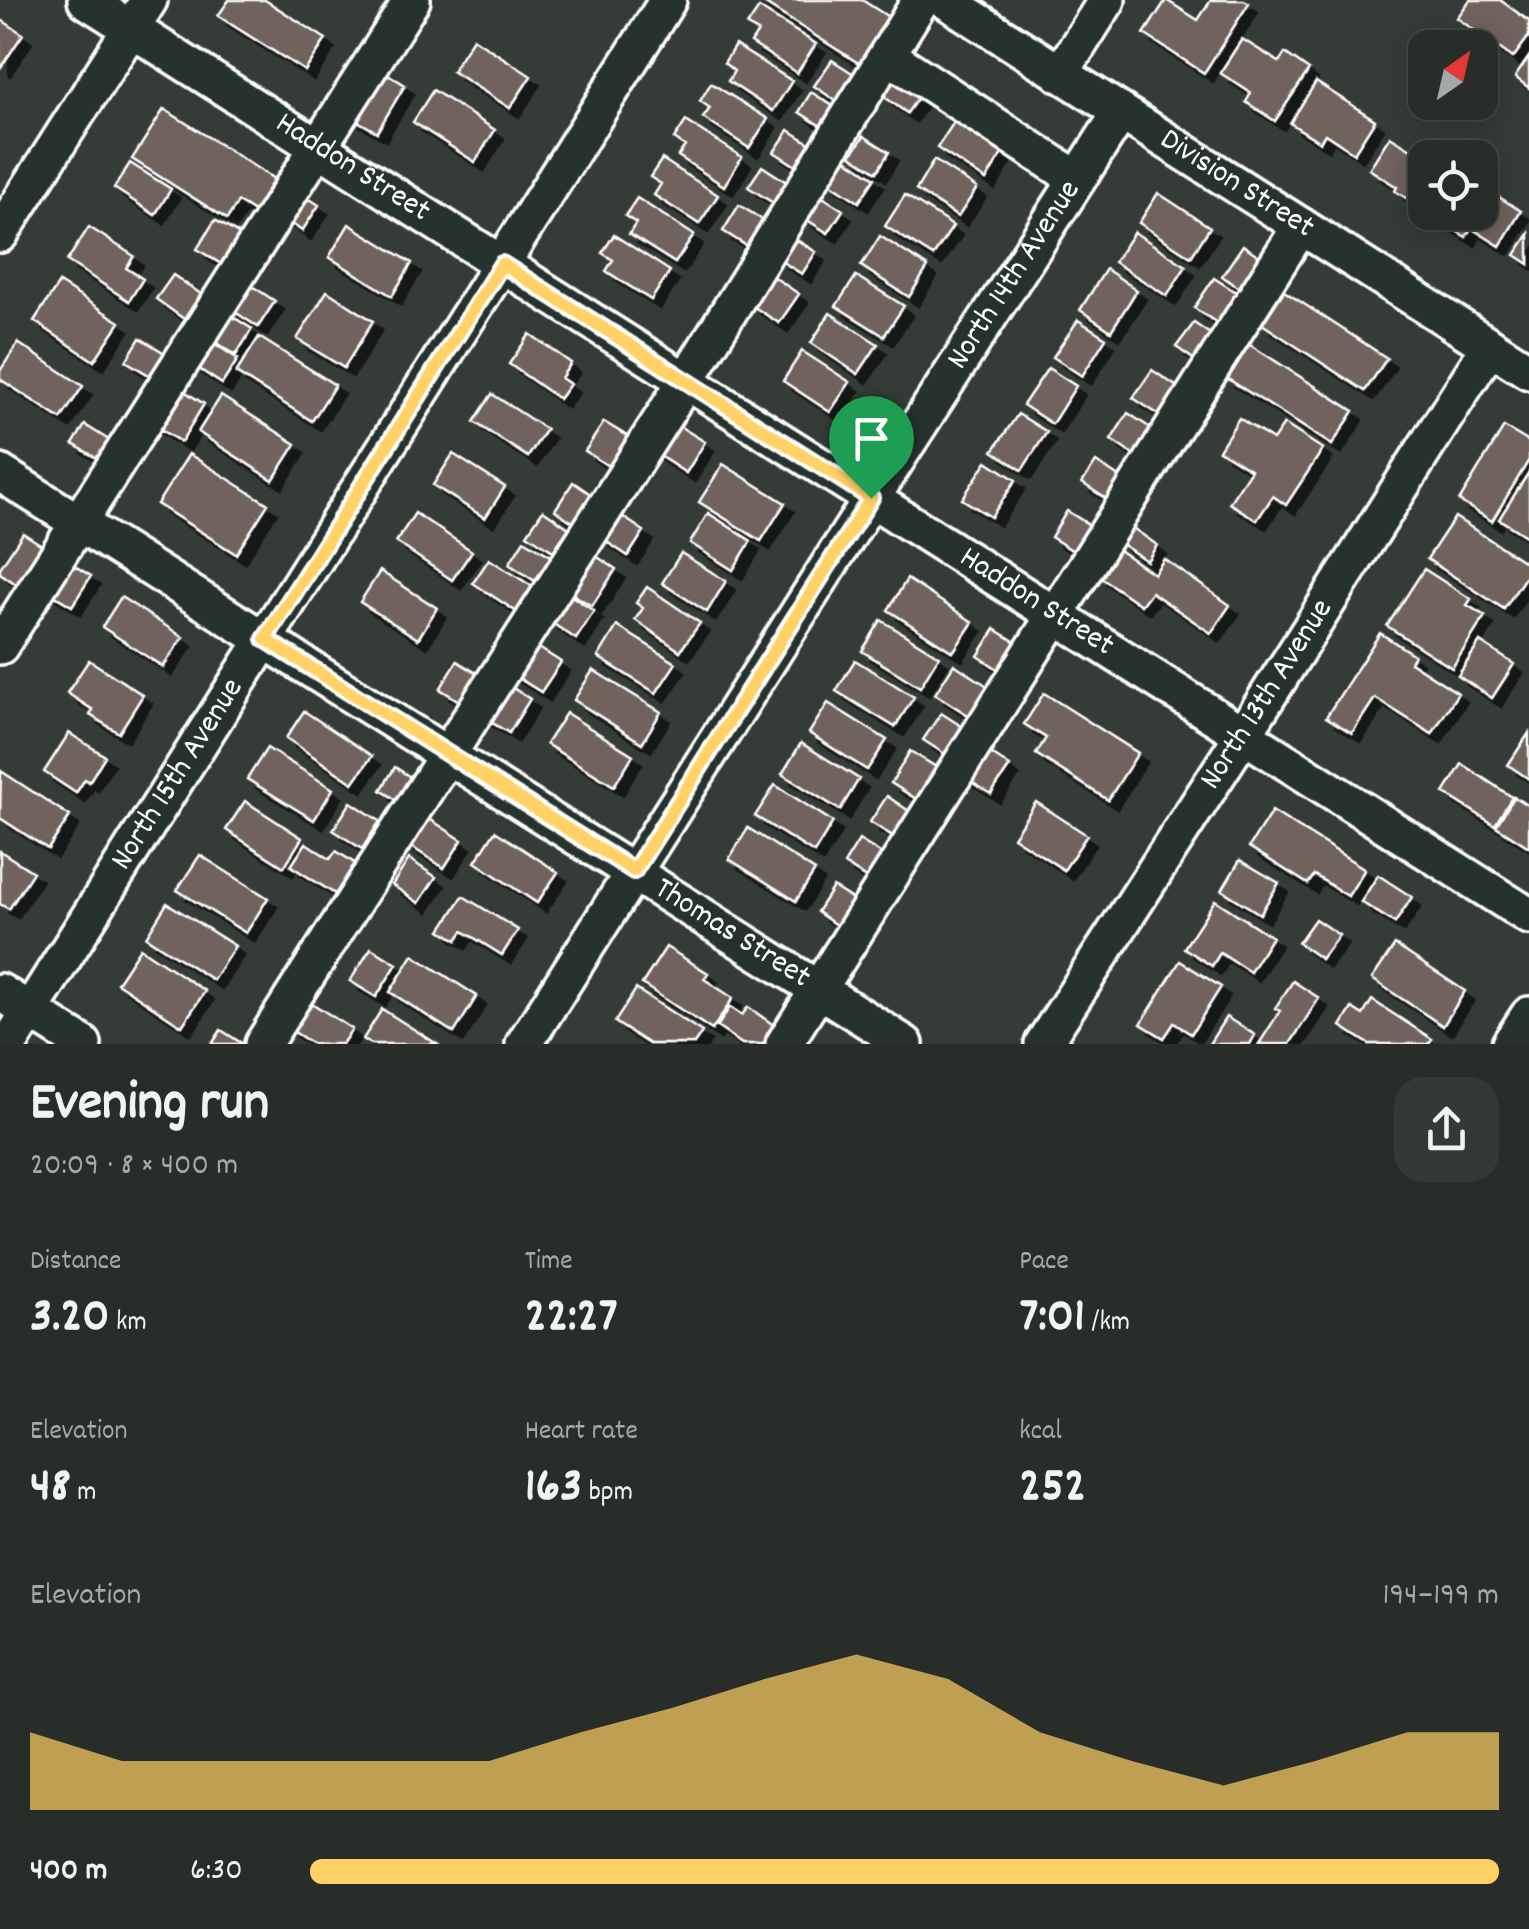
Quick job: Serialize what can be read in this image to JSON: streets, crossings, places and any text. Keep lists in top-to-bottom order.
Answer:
{
  "streets": {
    "street": [
      "Haddon Street",
      "Division Street",
      "North 14th Avenue",
      "North 13th Avenue",
      "North 15th Avenue",
      "Thomas Street"
    ]
  },
  "crossings": [
    ["Haddon Street", "North 14th Avenue"],
    ["Haddon Street", "North 13th Avenue"],
    ["Haddon Street", "North 15th Avenue"],
    ["Division Street", "North 14th Avenue"],
    ["Division Street", "North 13th Avenue"],
    ["North 14th Avenue", "Thomas Street"],
    ["North 15th Avenue", "Thomas Street"]
  ],
  "north": "top right",
  "page": {
    "heading": ["Evening run", "20:09 · 8 × 400 m"],
    "stats": [
      ["Distance", "3.20 km"],
      ["Time", "22:27"],
      ["Pace", "7:01 /km"],
      ["Elevation", "48 m"],
      ["Heart rate", "163 bpm"],
      ["kcal", "252"]
    ],
    "chart": ["Elevation", "194–199 m"],
    "list": [
      {
        "name": "400 m",
        "note": "6:30"
      }
    ]
  }
}
